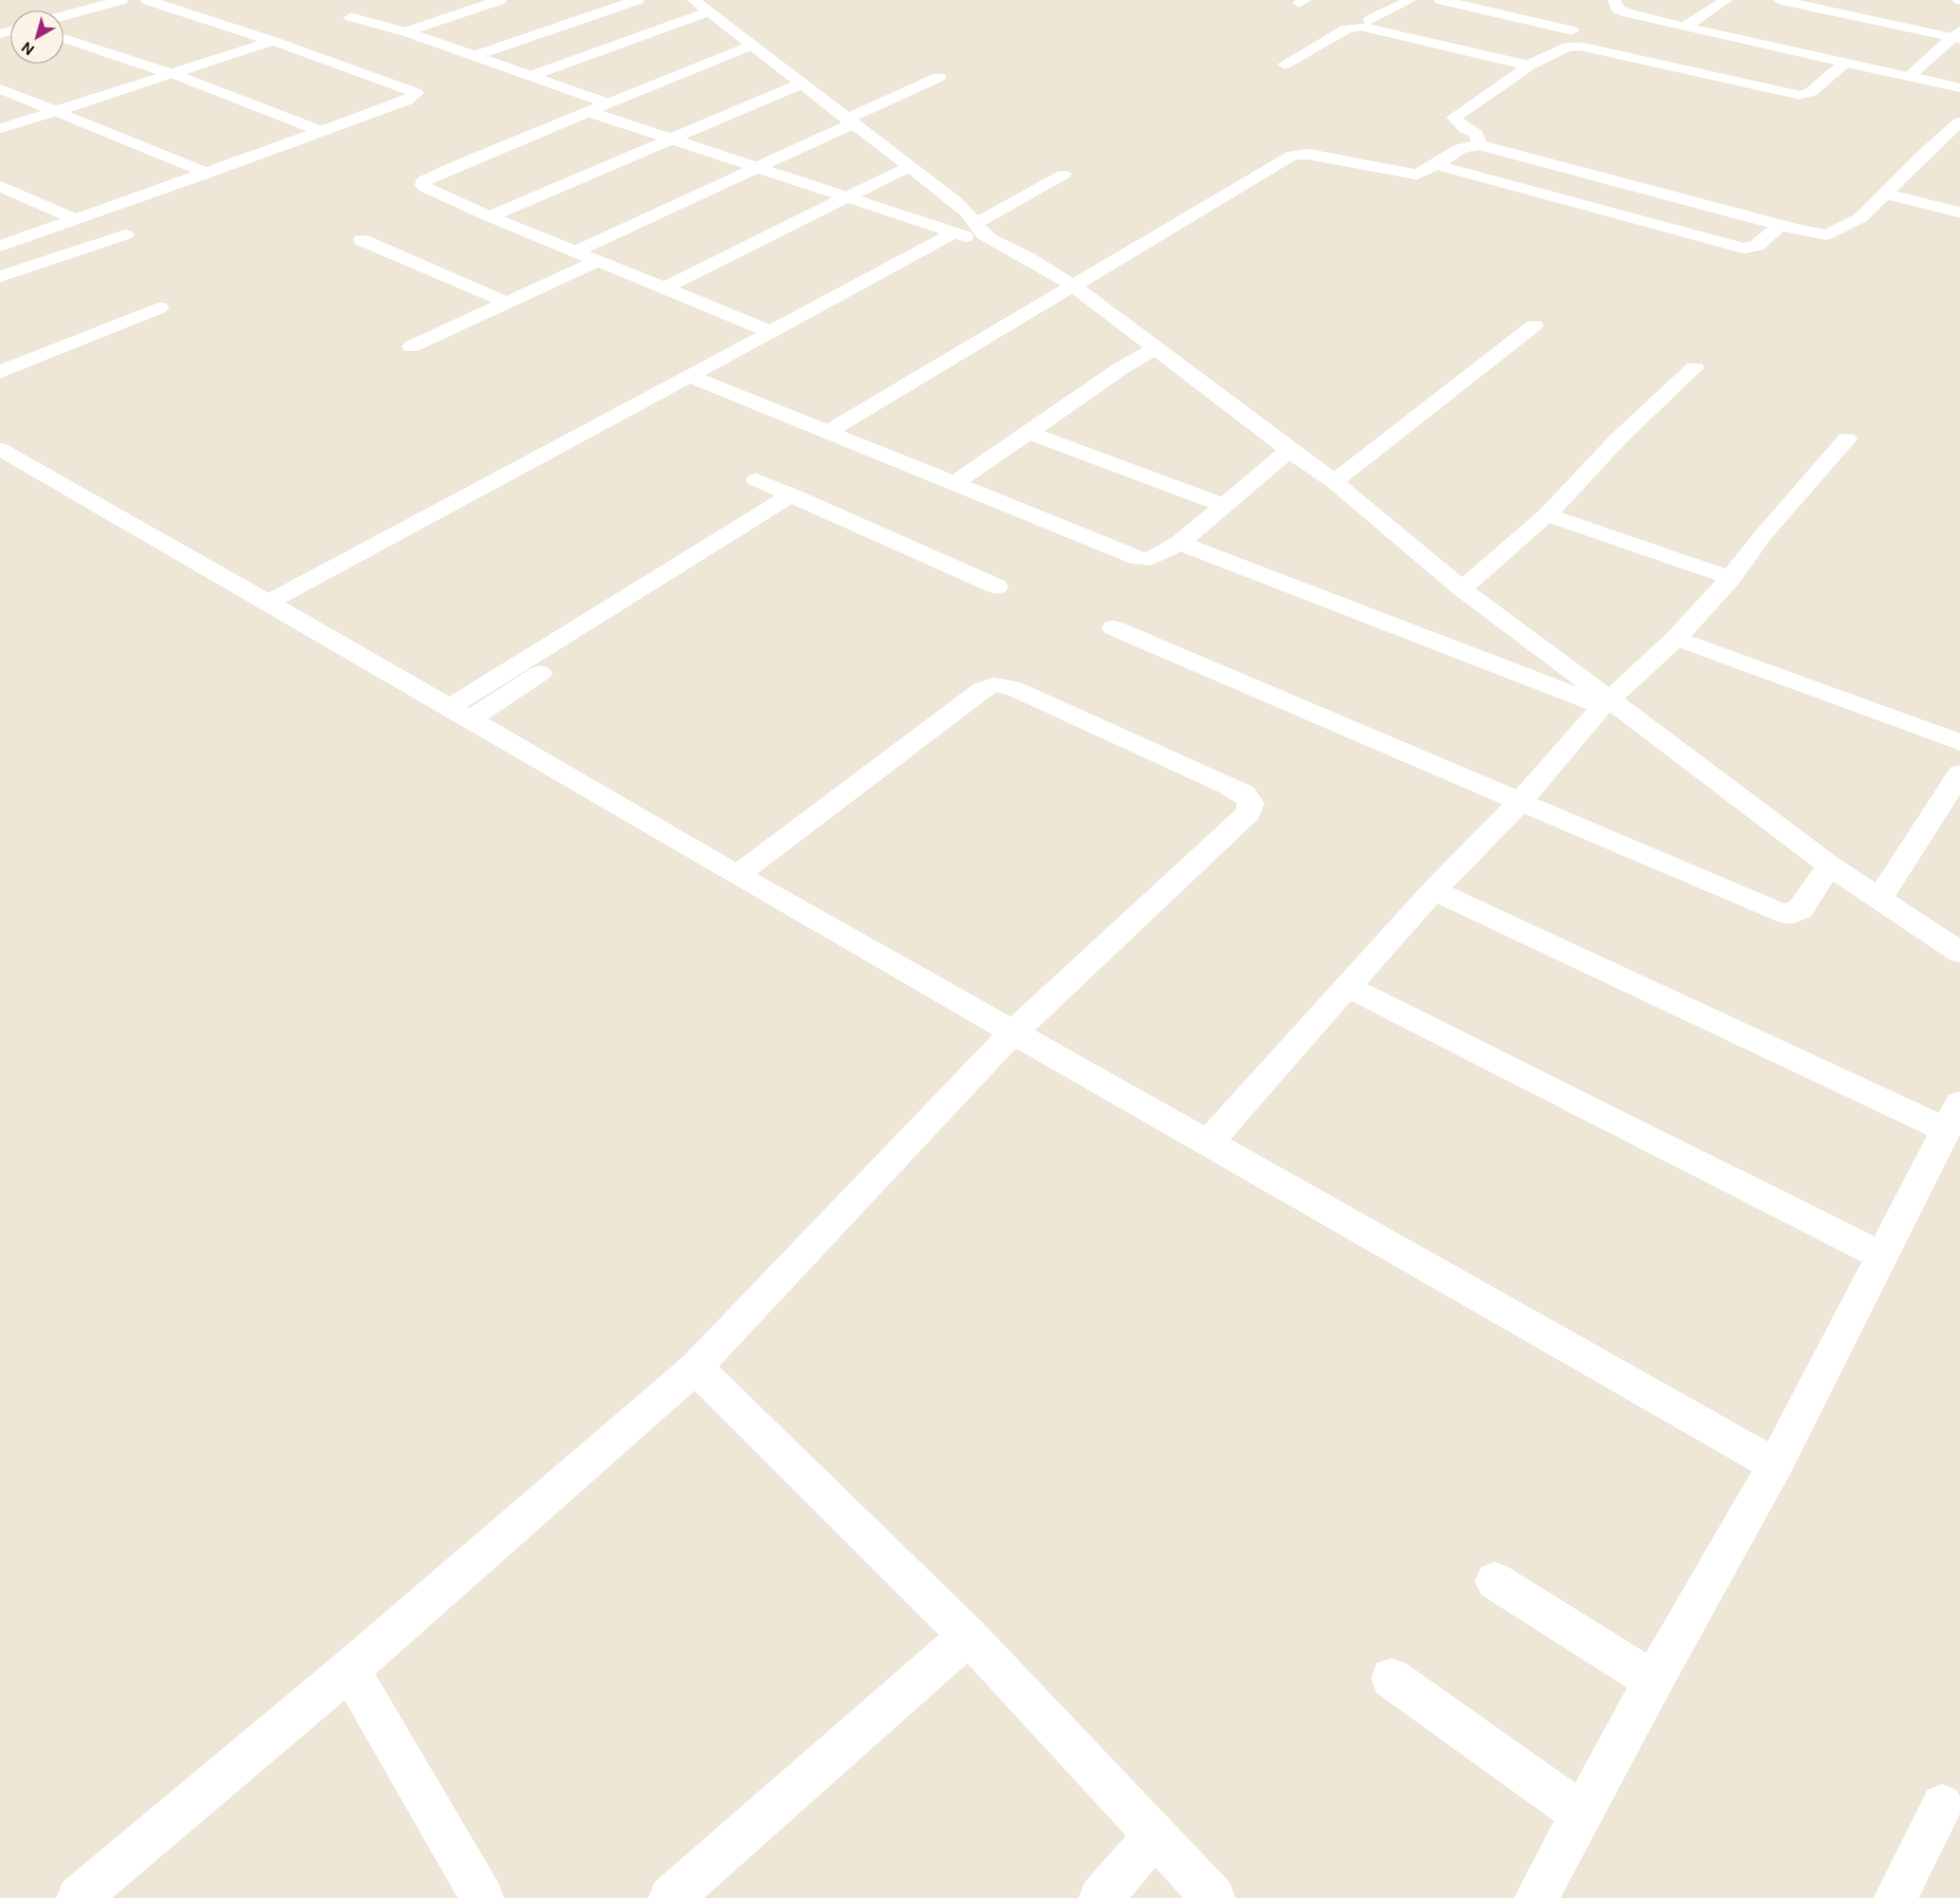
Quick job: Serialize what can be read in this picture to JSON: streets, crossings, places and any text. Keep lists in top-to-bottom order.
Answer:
{
  "north": "bottom left"
}
